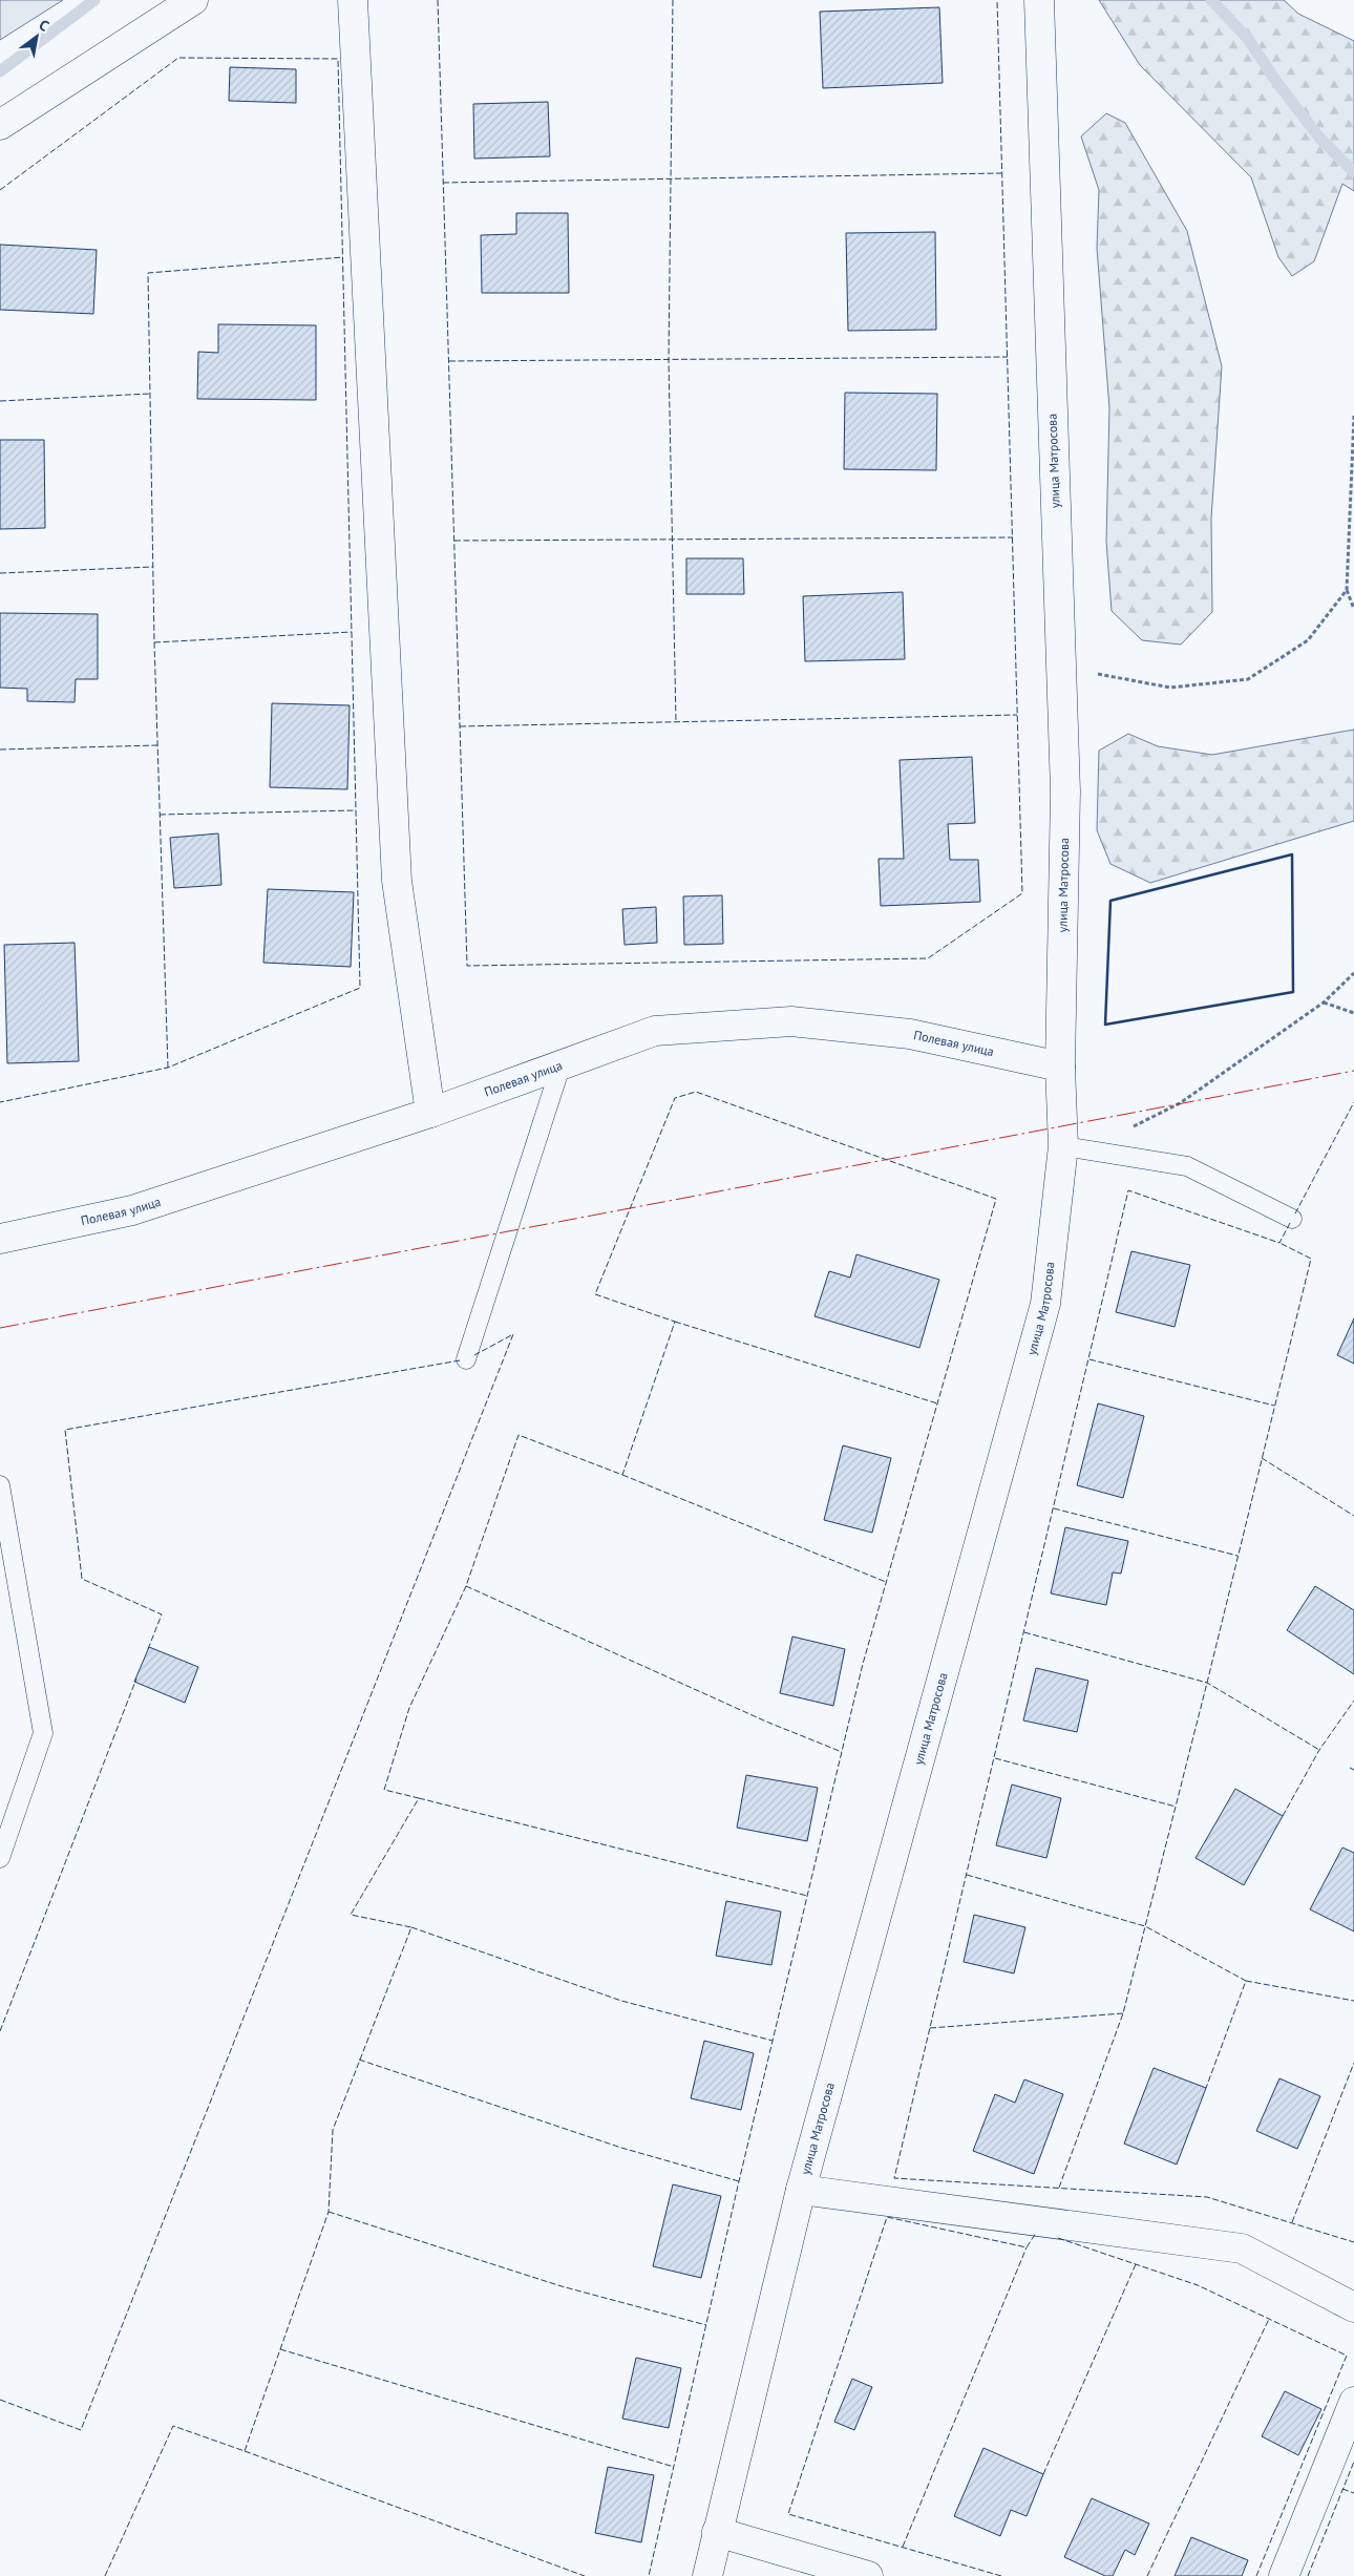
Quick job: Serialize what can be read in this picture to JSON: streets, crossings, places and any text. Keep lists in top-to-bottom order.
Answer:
{
  "streets": {
    "street": ["улица Матросова", "Полевая улица"]
  },
  "crossings": [
    ["улица Матросова", "Полевая улица"]
  ],
  "north": "top right"
}
